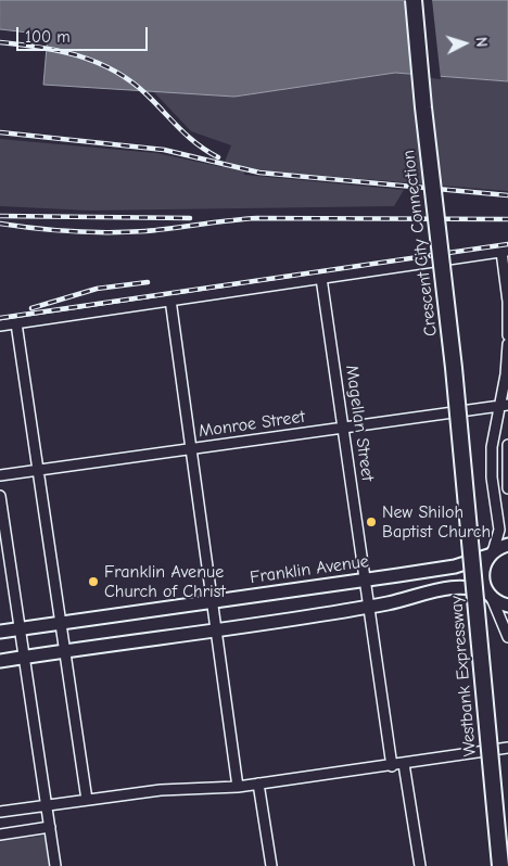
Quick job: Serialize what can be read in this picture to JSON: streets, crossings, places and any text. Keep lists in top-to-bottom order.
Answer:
{
  "streets": {
    "highway": ["Crescent City Connection", "Westbank Expressway"],
    "main road": ["Franklin Avenue"],
    "street": ["Magellan Street", "Monroe Street"]
  },
  "crossings": [
    ["Crescent City Connection", "Westbank Expressway"],
    ["Magellan Street", "Monroe Street"],
    ["Magellan Street", "Franklin Avenue"]
  ],
  "places": ["New Shiloh Baptist Church", "Franklin Avenue Church of Christ"],
  "scale_bar": "100 m",
  "north": "right"
}
